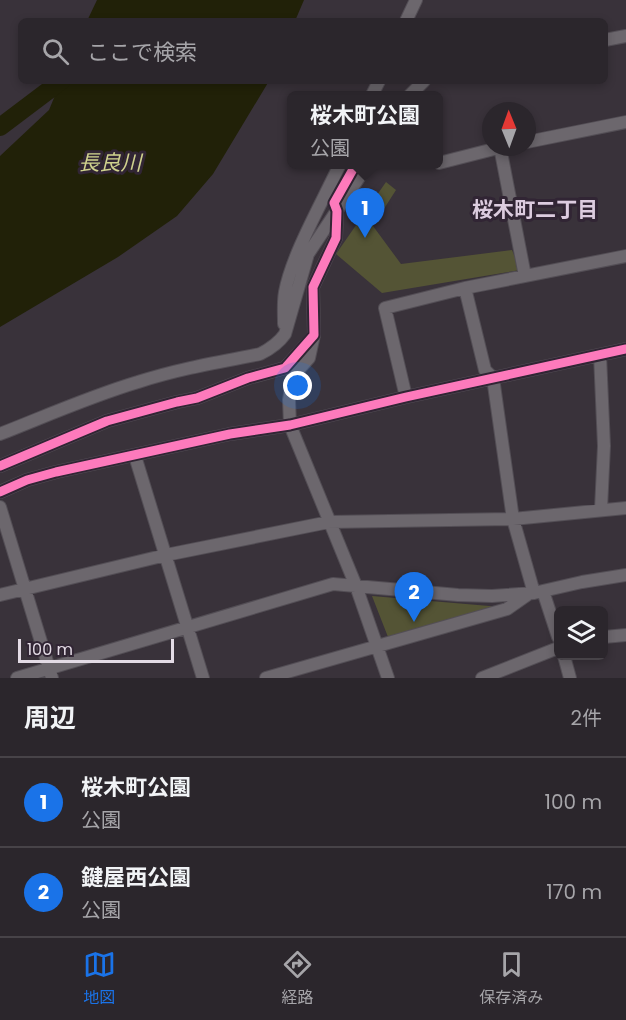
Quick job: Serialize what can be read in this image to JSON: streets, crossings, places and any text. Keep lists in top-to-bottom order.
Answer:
{
  "districts": ["桜木町二丁目"],
  "water": ["長良川"],
  "scale_bar": "100 m",
  "north": "top",
  "page": {
    "search": "ここで検索",
    "popup": ["桜木町公園", "公園"],
    "pins": ["1", "2"],
    "scale": "100 m",
    "heading": ["周辺", "2件"],
    "list": [
      {
        "mark": "1",
        "name": "桜木町公園",
        "note": "公園",
        "value": "100 m"
      },
      {
        "mark": "2",
        "name": "鍵屋西公園",
        "note": "公園",
        "value": "170 m"
      }
    ],
    "nav": ["地図", "経路", "保存済み"]
  }
}
